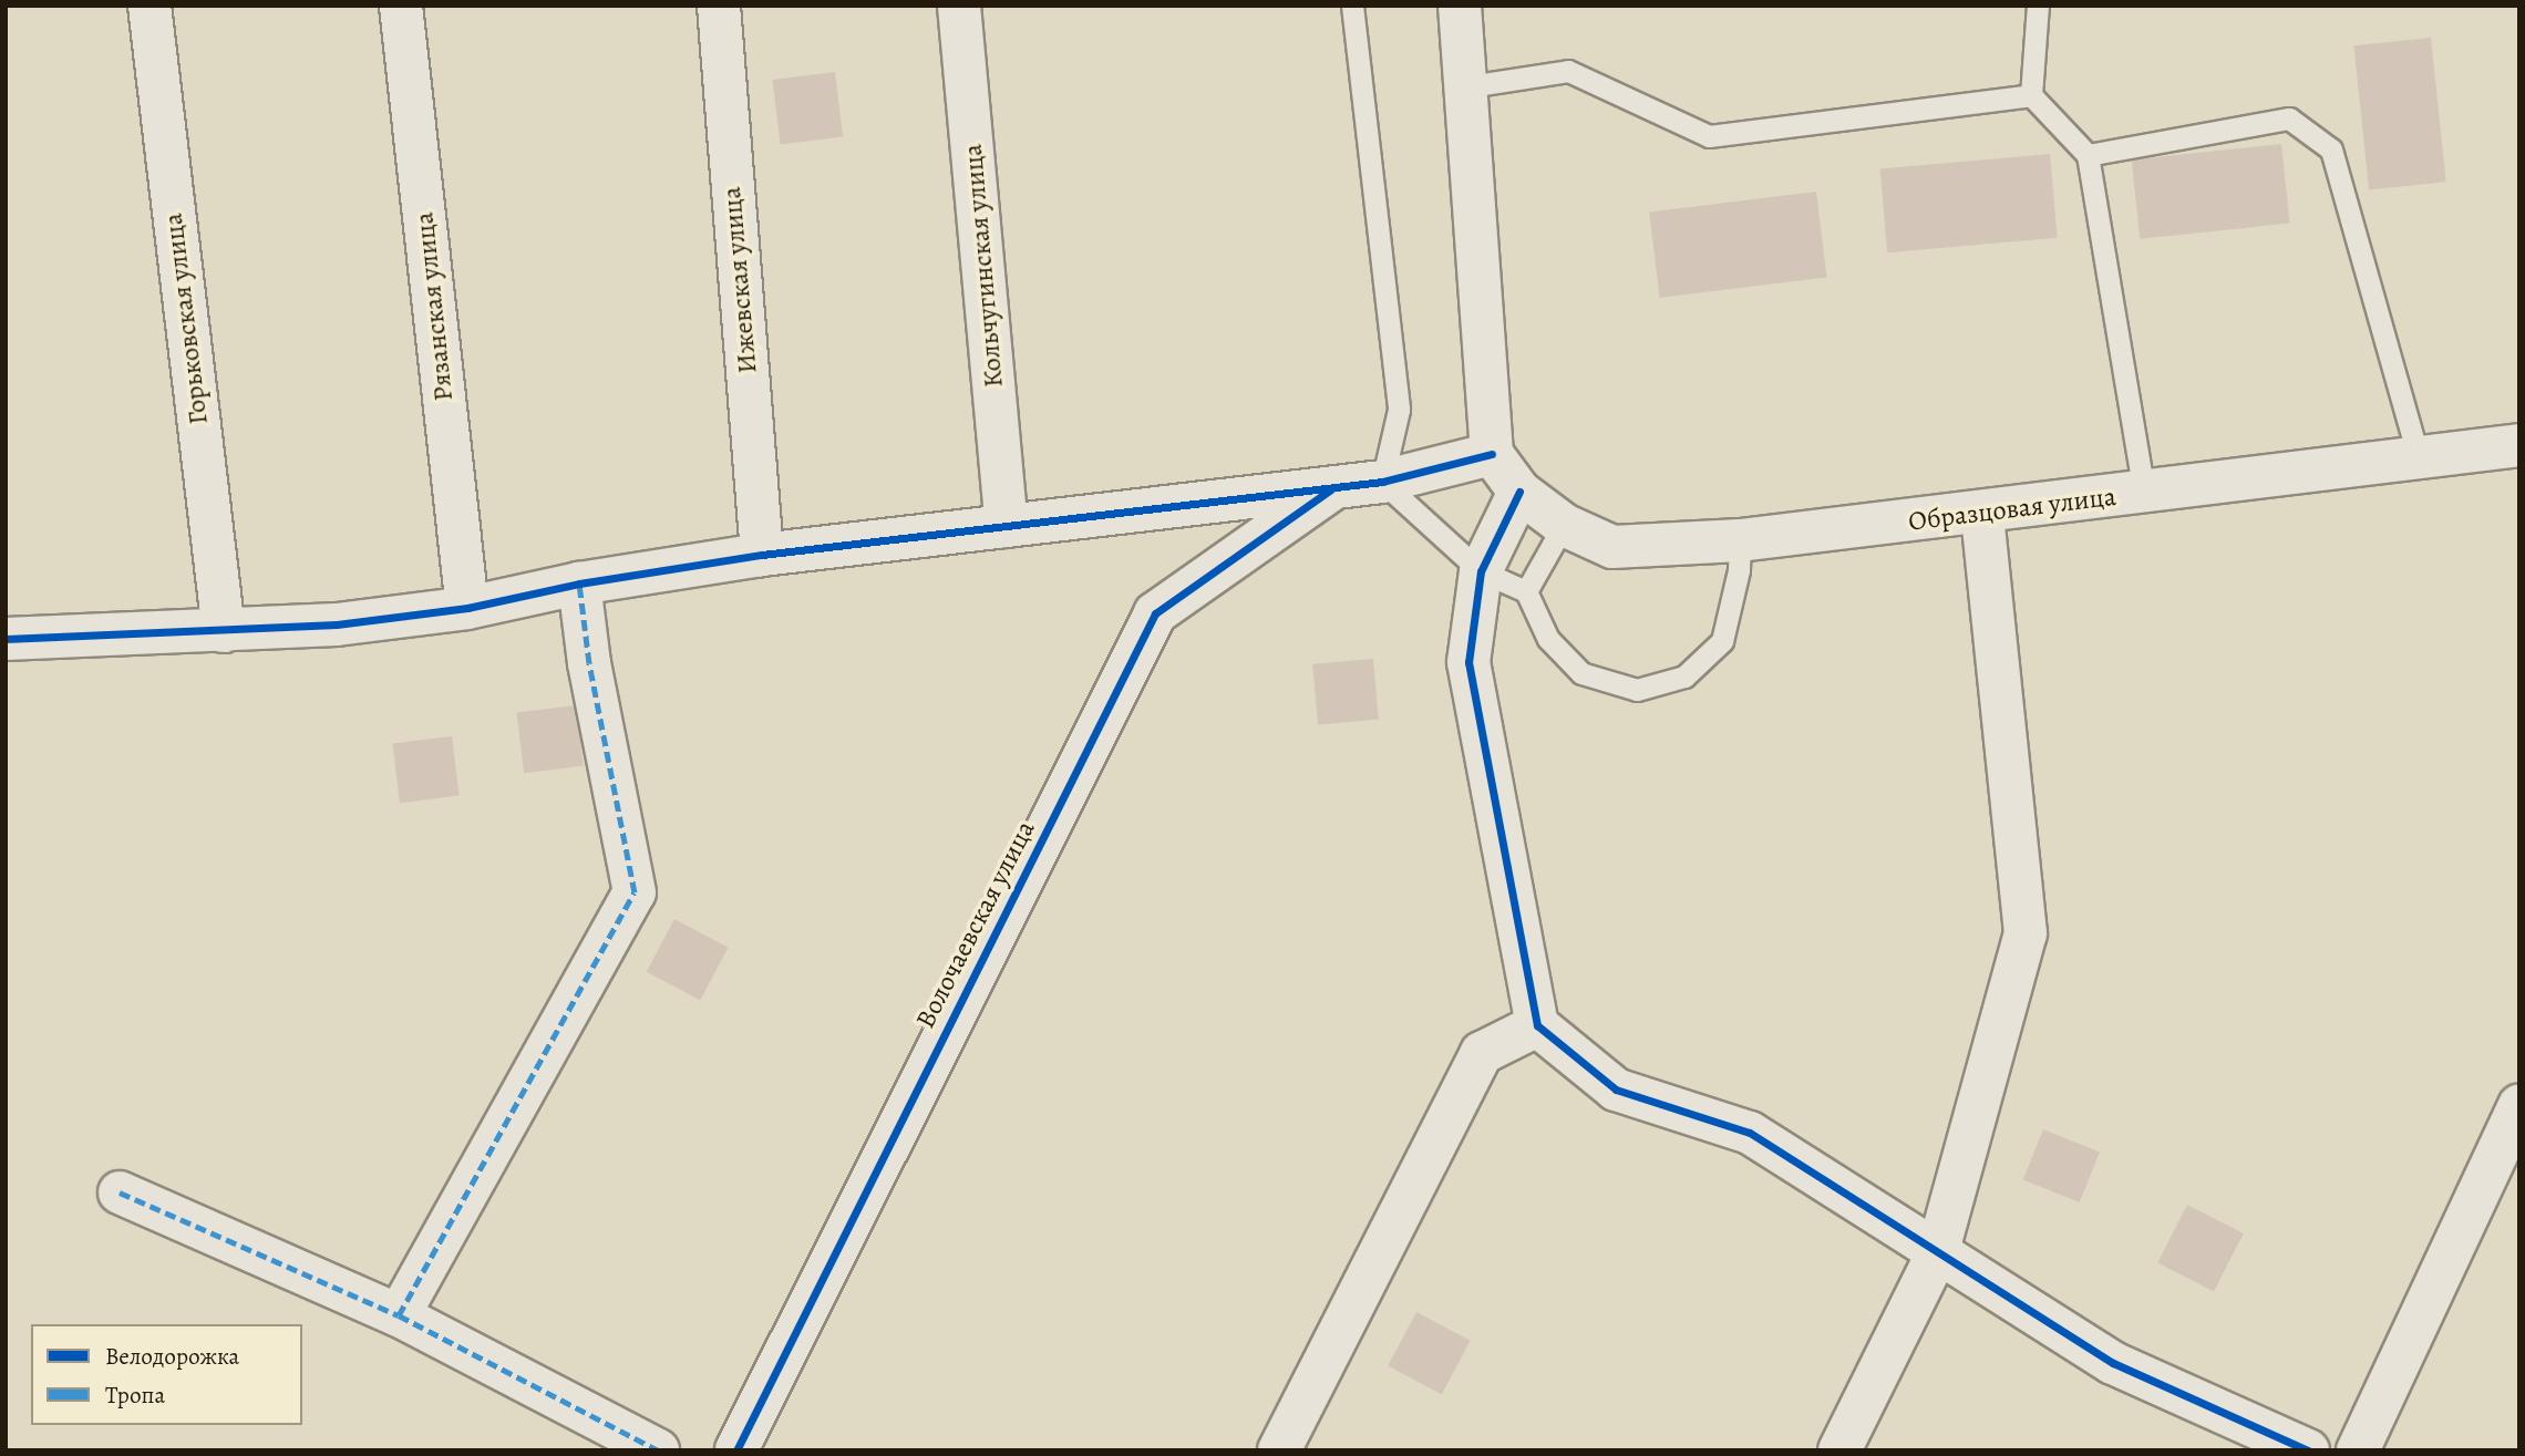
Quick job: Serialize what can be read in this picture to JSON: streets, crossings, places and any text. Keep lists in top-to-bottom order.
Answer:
{
  "streets": {
    "street": [
      "Кольчугинская улица",
      "Ижевская улица",
      "Рязанская улица",
      "Горьковская улица",
      "Образцовая улица",
      "Волочаевская улица"
    ]
  },
  "legend": ["Велодорожка", "Тропа"]
}
